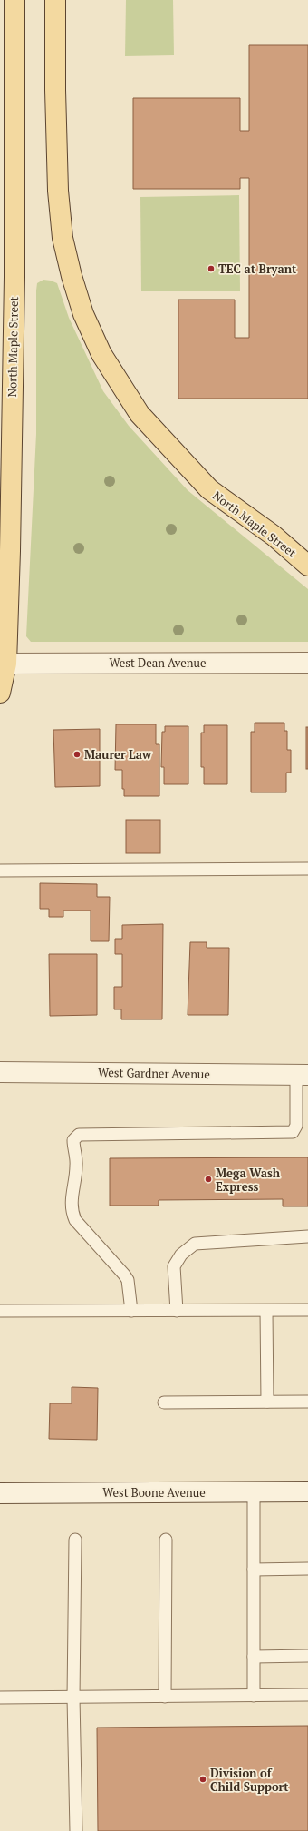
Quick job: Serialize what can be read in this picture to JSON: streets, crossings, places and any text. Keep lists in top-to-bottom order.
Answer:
{
  "streets": {
    "main road": ["North Maple Street"],
    "street": ["West Dean Avenue", "West Gardner Avenue", "West Boone Avenue"]
  },
  "crossings": [
    ["North Maple Street", "West Dean Avenue"]
  ],
  "places": [
    "TEC at Bryant",
    "Maurer Law",
    "Mega Wash Express",
    "Division of Child Support"
  ]
}
